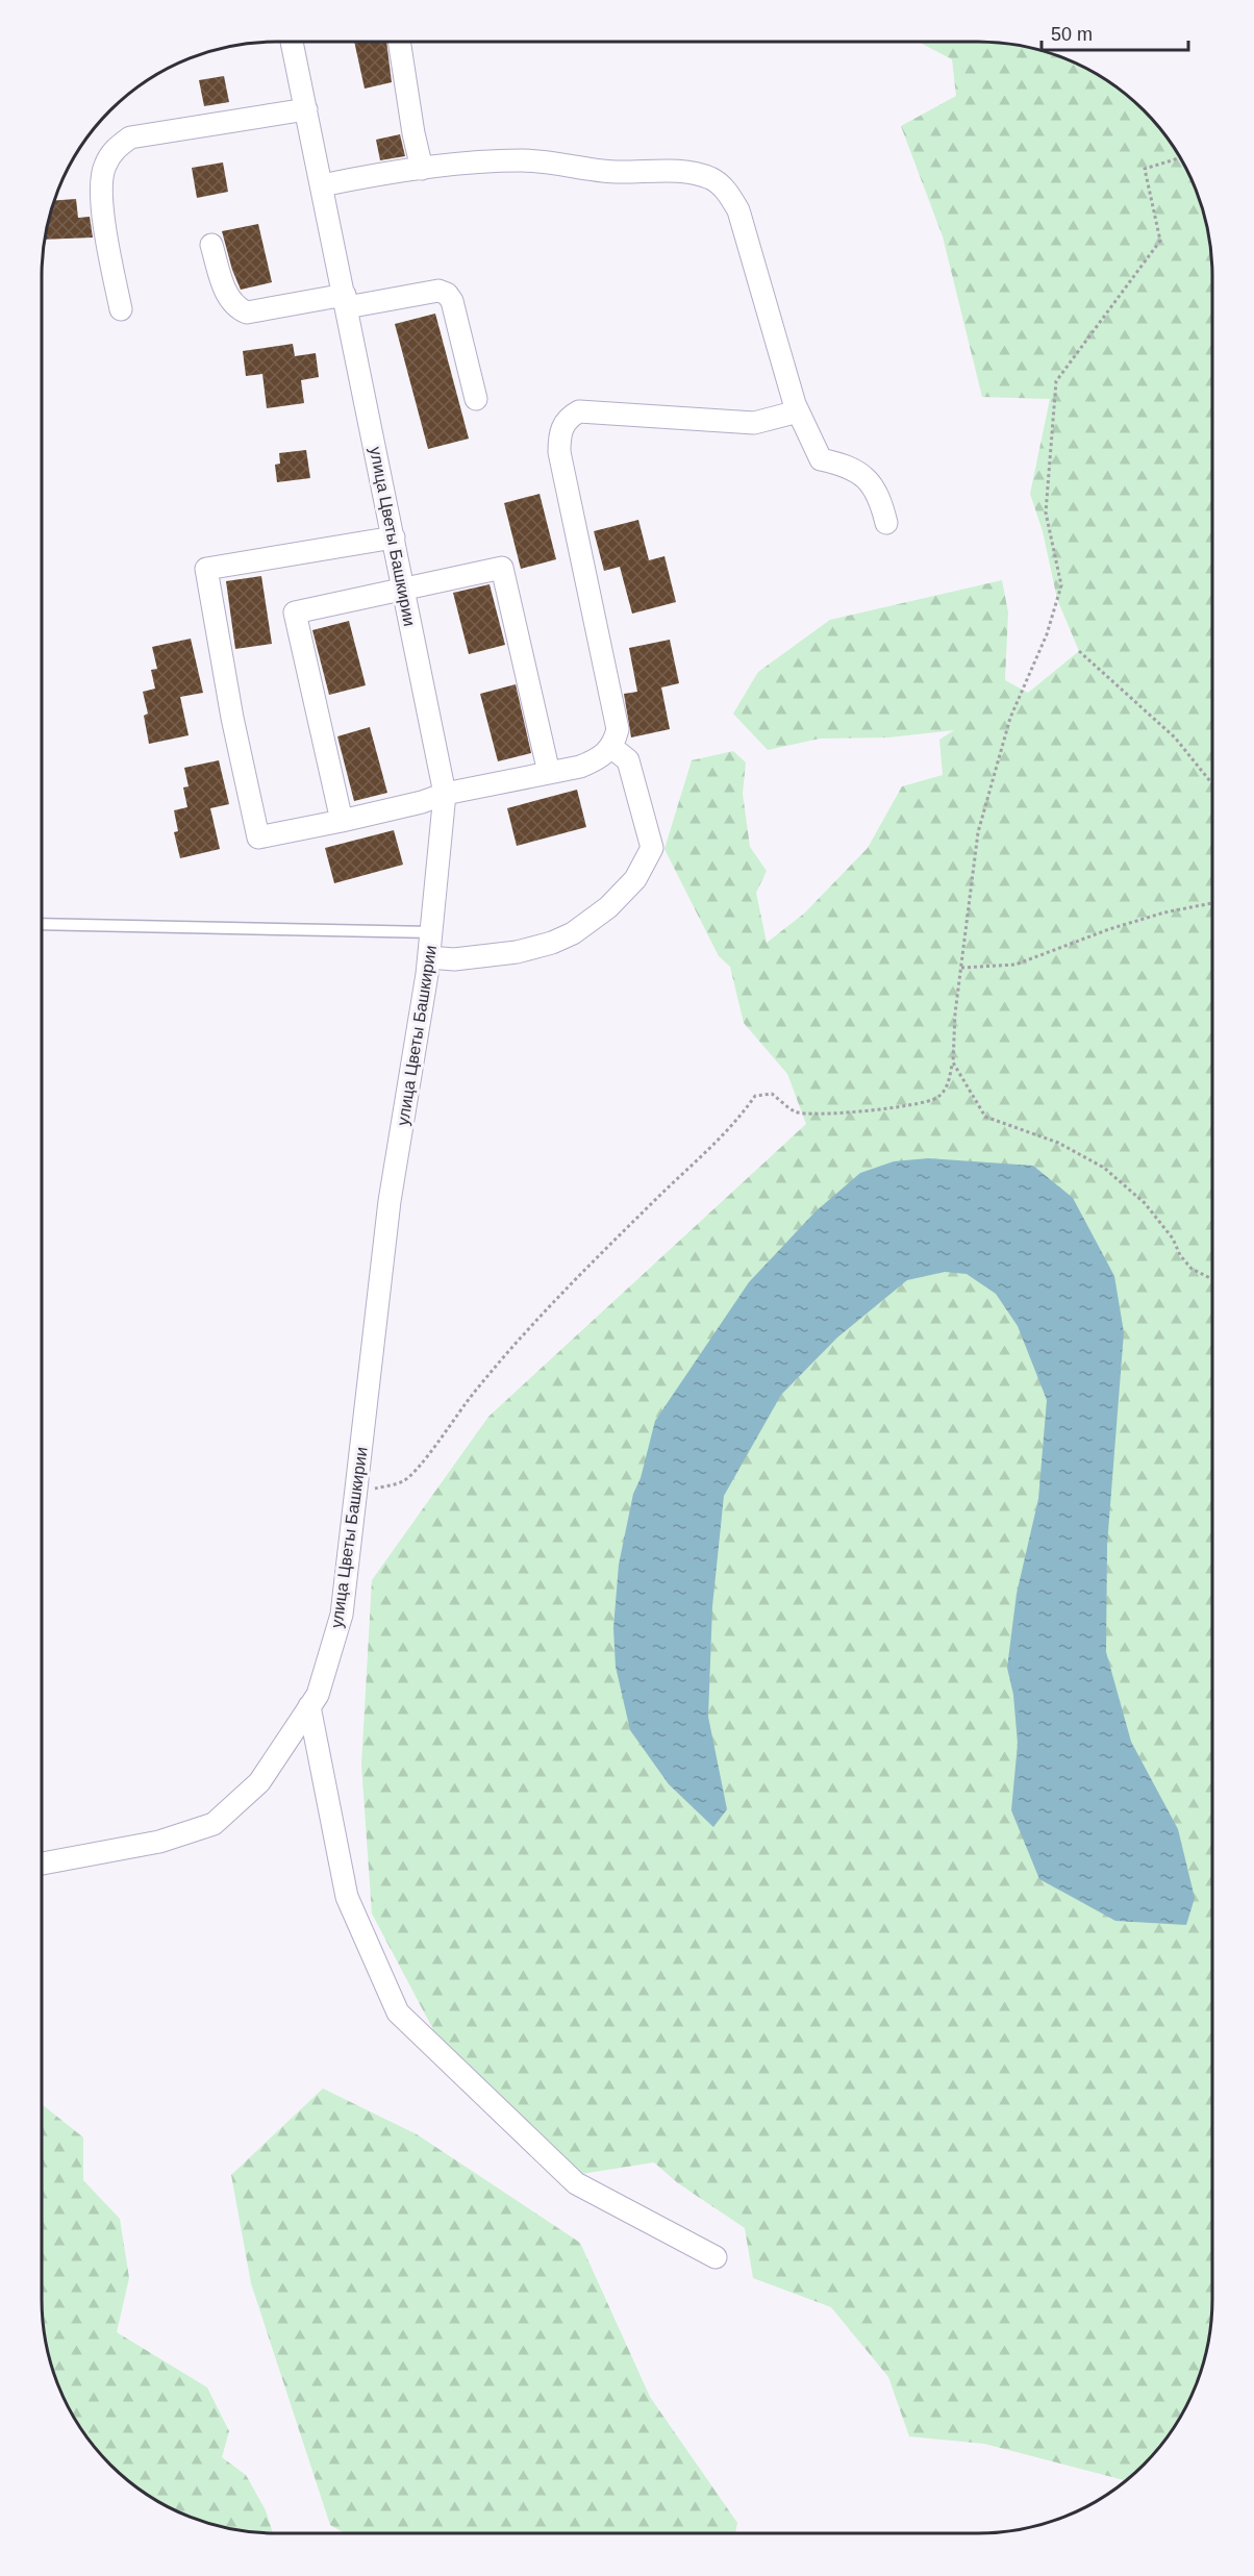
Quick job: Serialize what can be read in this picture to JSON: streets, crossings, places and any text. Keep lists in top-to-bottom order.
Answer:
{
  "streets": {
    "street": ["улица Цветы Башкирии"]
  },
  "scale_bar": "50 m"
}
